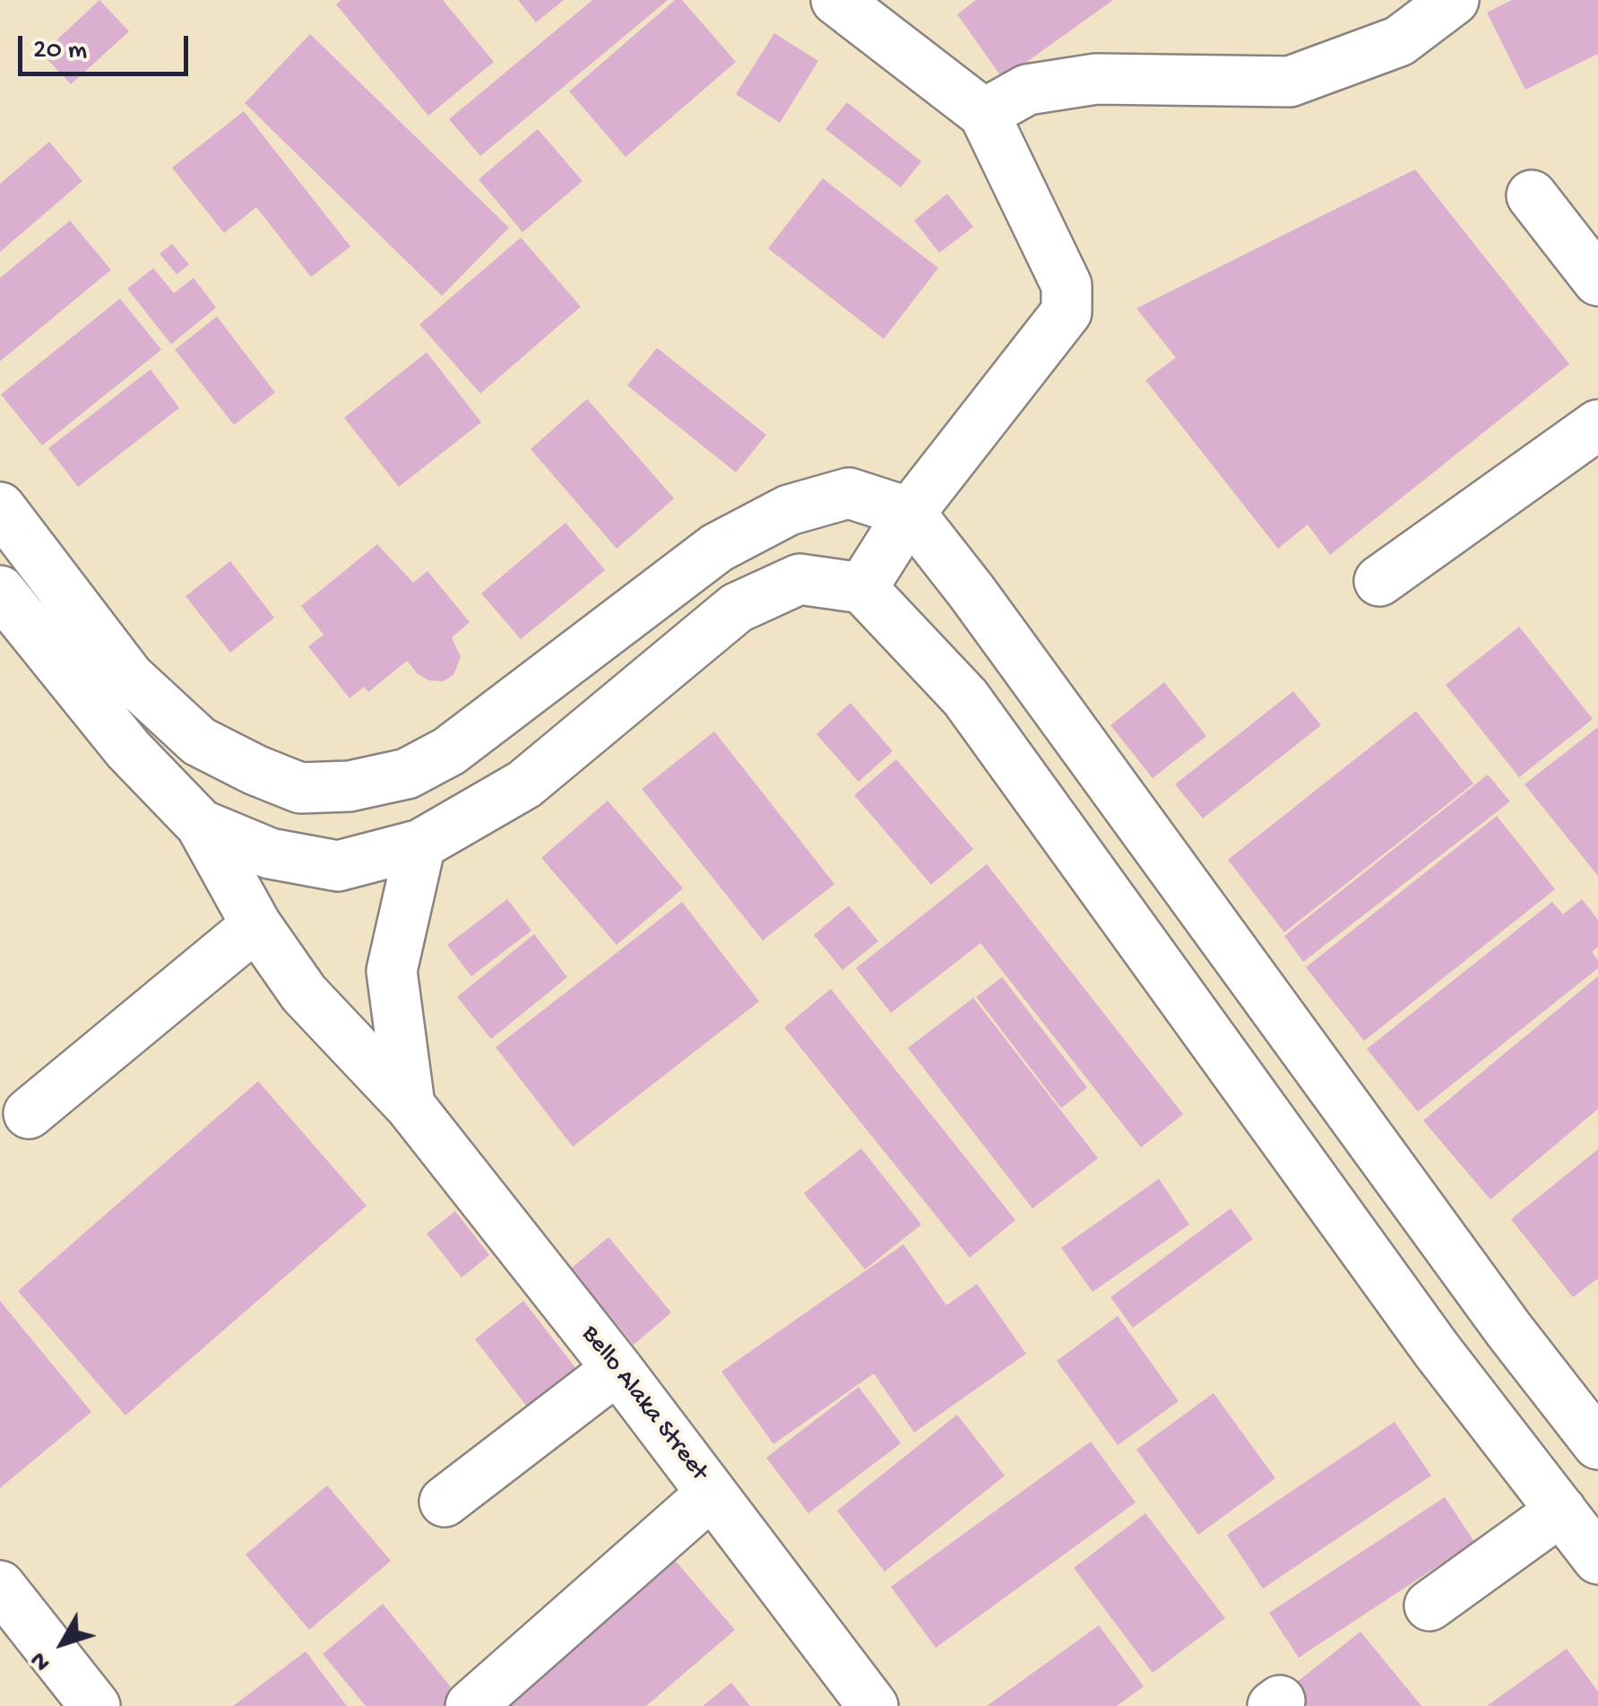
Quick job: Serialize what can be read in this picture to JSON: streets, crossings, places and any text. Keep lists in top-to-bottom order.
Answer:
{
  "streets": {
    "street": ["Bello Alaka Street"]
  },
  "scale_bar": "20 m",
  "north": "bottom left"
}
